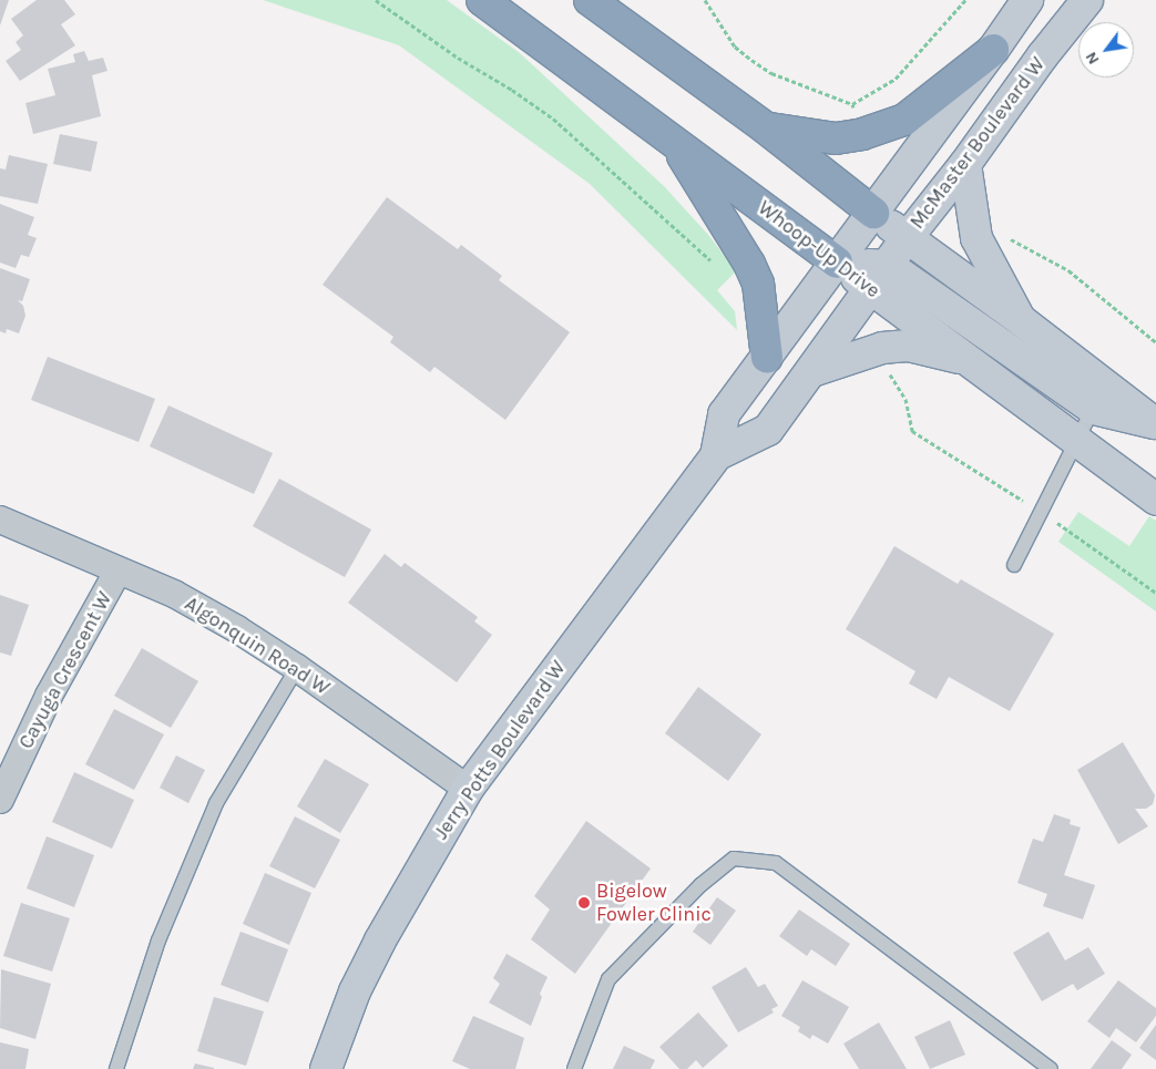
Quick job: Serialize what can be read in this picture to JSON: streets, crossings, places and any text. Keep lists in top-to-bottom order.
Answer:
{
  "streets": {
    "highway": ["Whoop-Up Drive"],
    "street": [
      "McMaster Boulevard W",
      "Algonquin Road W",
      "Cayuga Crescent W",
      "Jerry Potts Boulevard W"
    ]
  },
  "crossings": [
    ["McMaster Boulevard W", "Whoop-Up Drive"],
    ["McMaster Boulevard W", "Jerry Potts Boulevard W"],
    ["Whoop-Up Drive", "Jerry Potts Boulevard W"],
    ["Algonquin Road W", "Cayuga Crescent W"],
    ["Algonquin Road W", "Jerry Potts Boulevard W"]
  ],
  "places": ["Bigelow Fowler Clinic"],
  "north": "bottom left"
}
